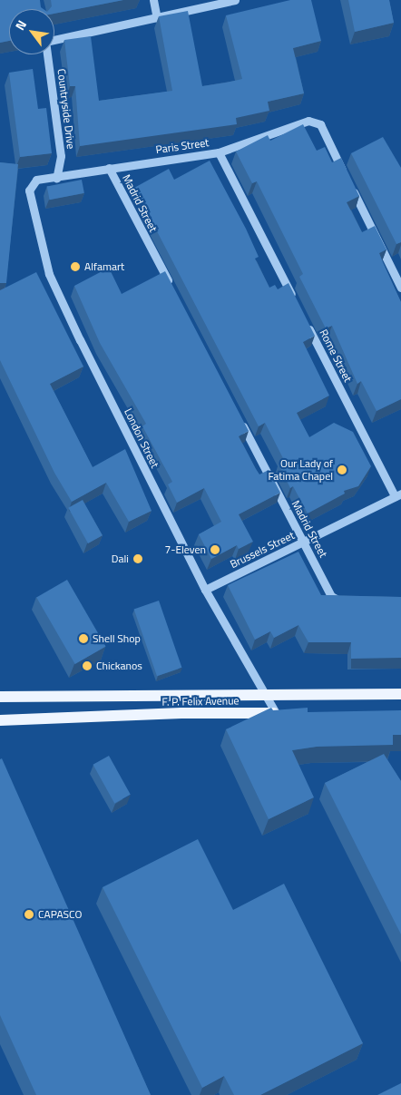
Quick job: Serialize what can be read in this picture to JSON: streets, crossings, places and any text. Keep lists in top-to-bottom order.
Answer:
{
  "streets": {
    "main road": ["F. P. Felix Avenue"],
    "street": [
      "Countryside Drive",
      "Paris Street",
      "Madrid Street",
      "Rome Street",
      "London Street",
      "Brussels Street"
    ]
  },
  "crossings": [
    ["Countryside Drive", "Paris Street"],
    ["Countryside Drive", "London Street"],
    ["Paris Street", "Madrid Street"],
    ["Paris Street", "London Street"],
    ["Madrid Street", "Brussels Street"],
    ["Rome Street", "Brussels Street"],
    ["London Street", "Brussels Street"],
    ["London Street", "F. P. Felix Avenue"]
  ],
  "places": [
    "Alfamart",
    "Our Lady of Fatima Chapel",
    "7-Eleven",
    "Dali",
    "Shell Shop",
    "Chickanos",
    "CAPASCO"
  ],
  "north": "top left"
}
